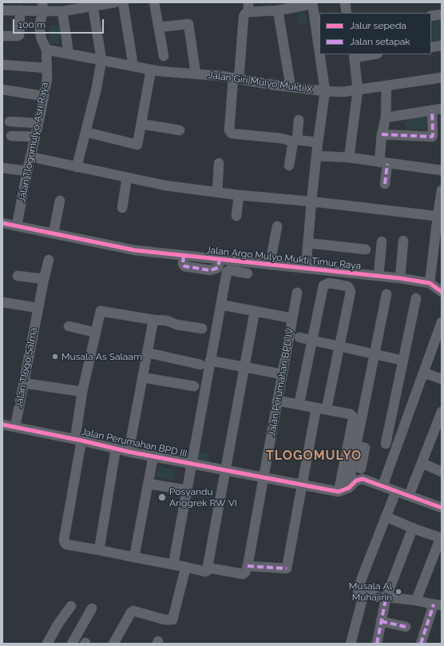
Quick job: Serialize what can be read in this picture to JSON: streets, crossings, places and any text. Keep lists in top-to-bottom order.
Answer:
{
  "streets": {
    "street": [
      "Jalan Giri Mulyo Mukti X",
      "Jalan Tlogomulyo Asri Raya",
      "Jalan Argo Mulyo Mukti Timur Raya",
      "Jalan Tlogo Salma",
      "Jalan Perumahan BPD IV",
      "Jalan Perumahan BPD III"
    ]
  },
  "crossings": [
    ["Jalan Giri Mulyo Mukti X", "Jalan Tlogomulyo Asri Raya"],
    ["Jalan Giri Mulyo Mukti X", "Jalan Argo Mulyo Mukti Timur Raya"],
    ["Jalan Tlogomulyo Asri Raya", "Jalan Argo Mulyo Mukti Timur Raya"],
    ["Jalan Tlogo Salma", "Jalan Perumahan BPD III"],
    ["Jalan Perumahan BPD IV", "Jalan Perumahan BPD III"]
  ],
  "districts": ["TLOGOMULYO"],
  "places": ["Musala As Salaam", "Posyandu Anggrek RW VI", "Musala Al Muhajirin"],
  "legend": ["Jalur sepeda", "Jalan setapak"],
  "scale_bar": "100 m"
}
